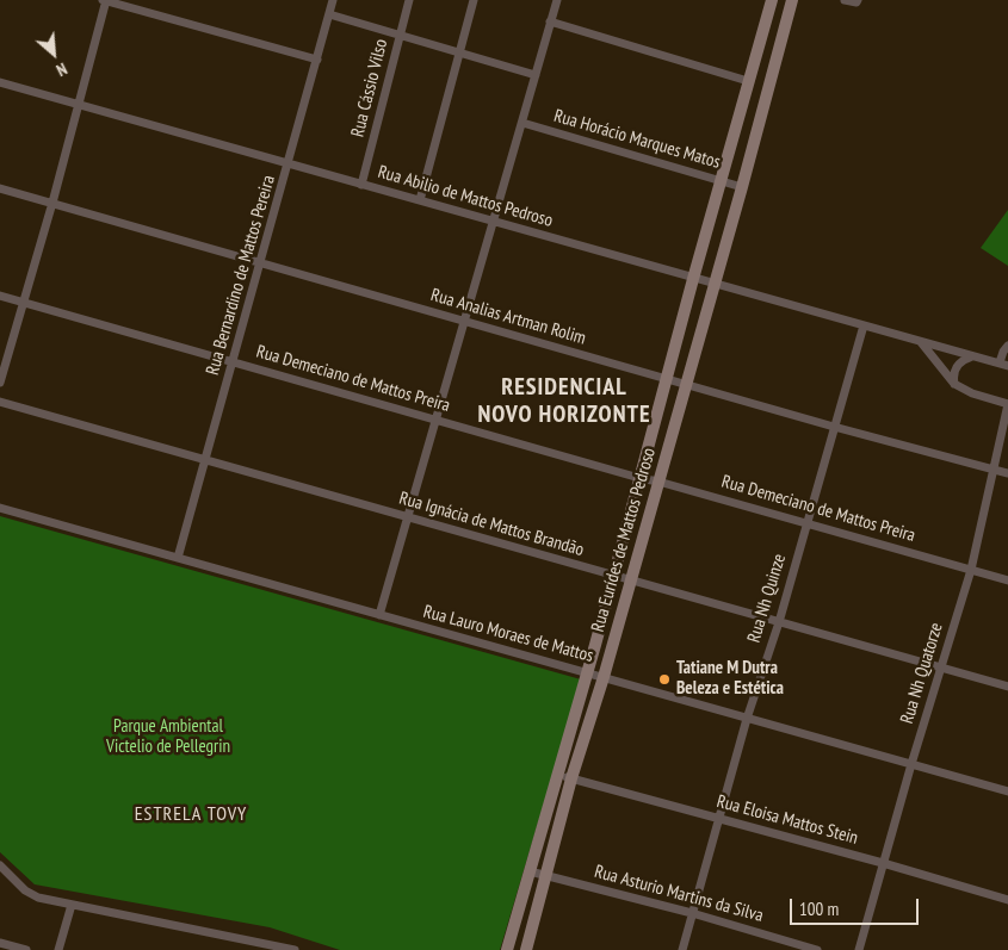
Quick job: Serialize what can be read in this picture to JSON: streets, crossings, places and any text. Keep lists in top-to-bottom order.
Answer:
{
  "streets": {
    "street": [
      "Rua Cássio Vilso",
      "Rua Horácio Marques Matos",
      "Rua Abilio de Mattos Pedroso",
      "Rua Bernardino de Mattos Pereira",
      "Rua Analias Artman Rolim",
      "Rua Demeciano de Mattos Preira",
      "Rua Ignácia de Mattos Brandão",
      "Rua Eurídes de Mattos Pedroso",
      "Rua Nh Quinze",
      "Rua Lauro Moraes de Mattos",
      "Rua Nh Quatorze",
      "Rua Eloisa Mattos Stein",
      "Rua Asturio Martins da Silva"
    ]
  },
  "crossings": [
    ["Rua Cássio Vilso", "Rua Abilio de Mattos Pedroso"],
    ["Rua Horácio Marques Matos", "Rua Eurídes de Mattos Pedroso"],
    ["Rua Abilio de Mattos Pedroso", "Rua Bernardino de Mattos Pereira"],
    ["Rua Abilio de Mattos Pedroso", "Rua Eurídes de Mattos Pedroso"],
    ["Rua Abilio de Mattos Pedroso", "Rua Nh Quinze"],
    ["Rua Bernardino de Mattos Pereira", "Rua Analias Artman Rolim"],
    ["Rua Bernardino de Mattos Pereira", "Rua Demeciano de Mattos Preira"],
    ["Rua Bernardino de Mattos Pereira", "Rua Ignácia de Mattos Brandão"],
    ["Rua Bernardino de Mattos Pereira", "Rua Lauro Moraes de Mattos"],
    ["Rua Analias Artman Rolim", "Rua Eurídes de Mattos Pedroso"],
    ["Rua Analias Artman Rolim", "Rua Nh Quinze"],
    ["Rua Analias Artman Rolim", "Rua Nh Quatorze"],
    ["Rua Demeciano de Mattos Preira", "Rua Eurídes de Mattos Pedroso"],
    ["Rua Demeciano de Mattos Preira", "Rua Nh Quinze"],
    ["Rua Demeciano de Mattos Preira", "Rua Nh Quatorze"],
    ["Rua Ignácia de Mattos Brandão", "Rua Eurídes de Mattos Pedroso"],
    ["Rua Ignácia de Mattos Brandão", "Rua Nh Quinze"],
    ["Rua Ignácia de Mattos Brandão", "Rua Nh Quatorze"],
    ["Rua Eurídes de Mattos Pedroso", "Rua Lauro Moraes de Mattos"],
    ["Rua Eurídes de Mattos Pedroso", "Rua Eloisa Mattos Stein"],
    ["Rua Eurídes de Mattos Pedroso", "Rua Asturio Martins da Silva"],
    ["Rua Nh Quinze", "Rua Lauro Moraes de Mattos"],
    ["Rua Nh Quinze", "Rua Eloisa Mattos Stein"],
    ["Rua Nh Quinze", "Rua Asturio Martins da Silva"],
    ["Rua Lauro Moraes de Mattos", "Rua Nh Quatorze"],
    ["Rua Nh Quatorze", "Rua Eloisa Mattos Stein"]
  ],
  "districts": ["RESIDENCIAL NOVO HORIZONTE", "ESTRELA TOVY"],
  "parks": ["Parque Ambiental Victelio de Pellegrin"],
  "places": ["Tatiane M Dutra Beleza e Estética"],
  "scale_bar": "100 m",
  "north": "bottom right"
}
